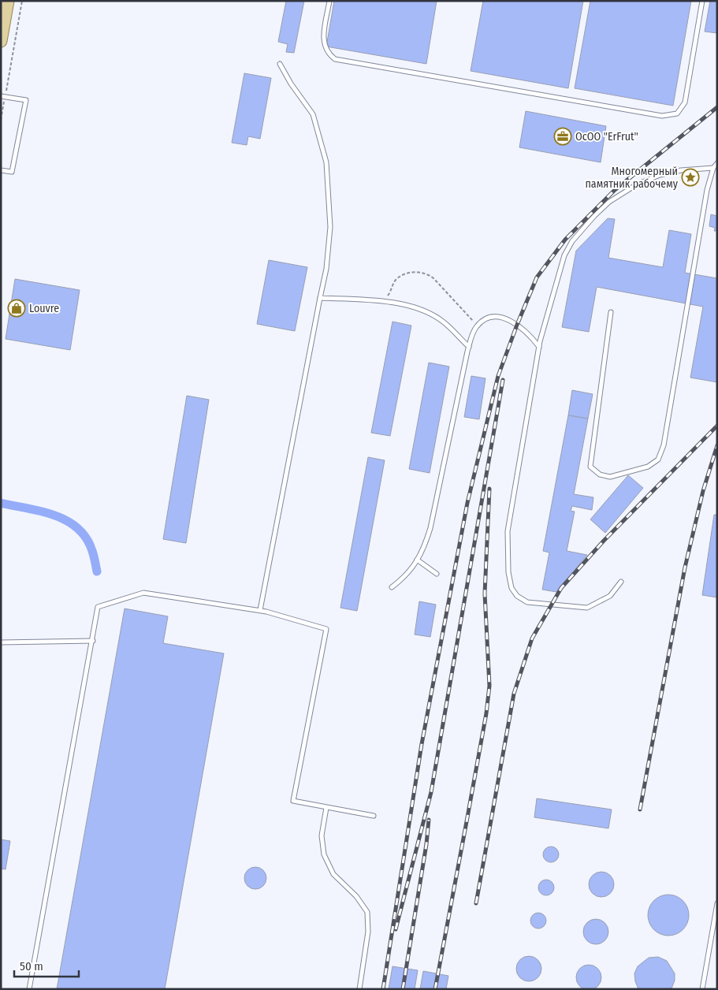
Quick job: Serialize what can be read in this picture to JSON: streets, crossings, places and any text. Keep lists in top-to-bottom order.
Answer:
{
  "places": {
    "office": ["ОсОО \"ErFrut\""],
    "place": ["Многомерный памятник рабочему"],
    "shop": ["Louvre"]
  },
  "scale_bar": "50 m"
}
